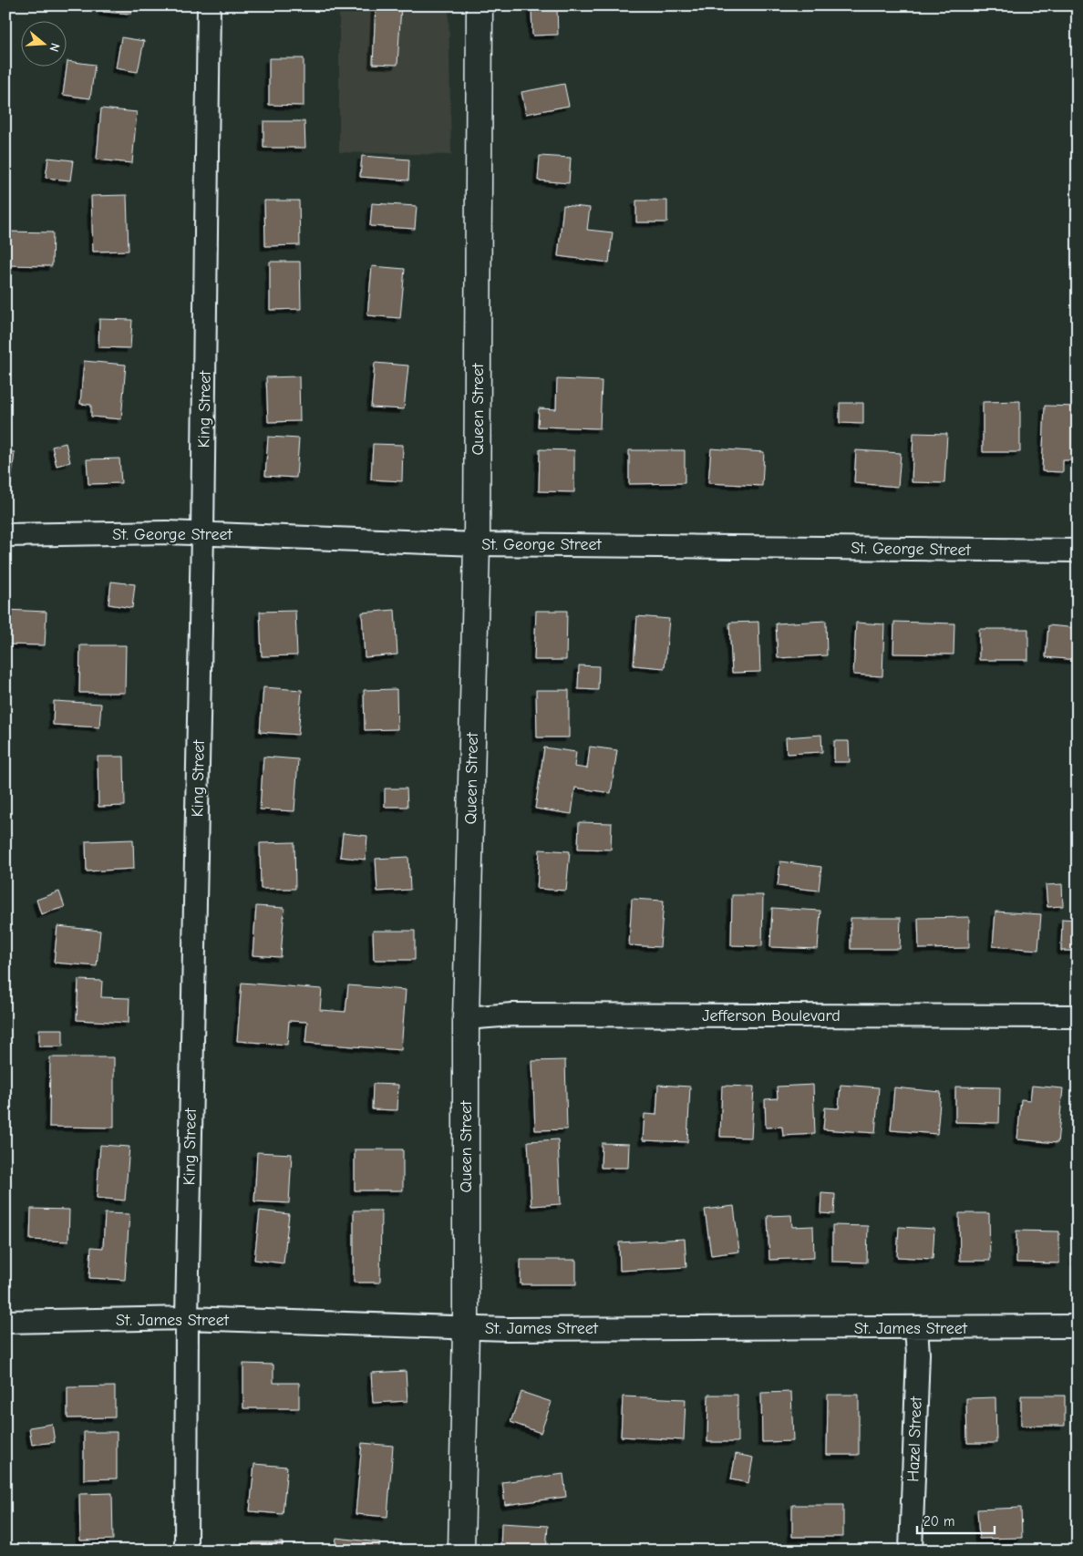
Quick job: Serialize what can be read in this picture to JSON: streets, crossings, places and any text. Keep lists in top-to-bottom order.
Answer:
{
  "streets": {
    "main road": ["Queen Street"],
    "street": [
      "King Street",
      "St. George Street",
      "Jefferson Boulevard",
      "St. James Street",
      "Hazel Street"
    ]
  },
  "crossings": [
    ["King Street", "St. George Street"],
    ["King Street", "St. James Street"],
    ["Queen Street", "St. George Street"],
    ["Queen Street", "Jefferson Boulevard"],
    ["Queen Street", "St. James Street"],
    ["St. James Street", "Hazel Street"]
  ],
  "scale_bar": "20 m",
  "north": "right"
}
